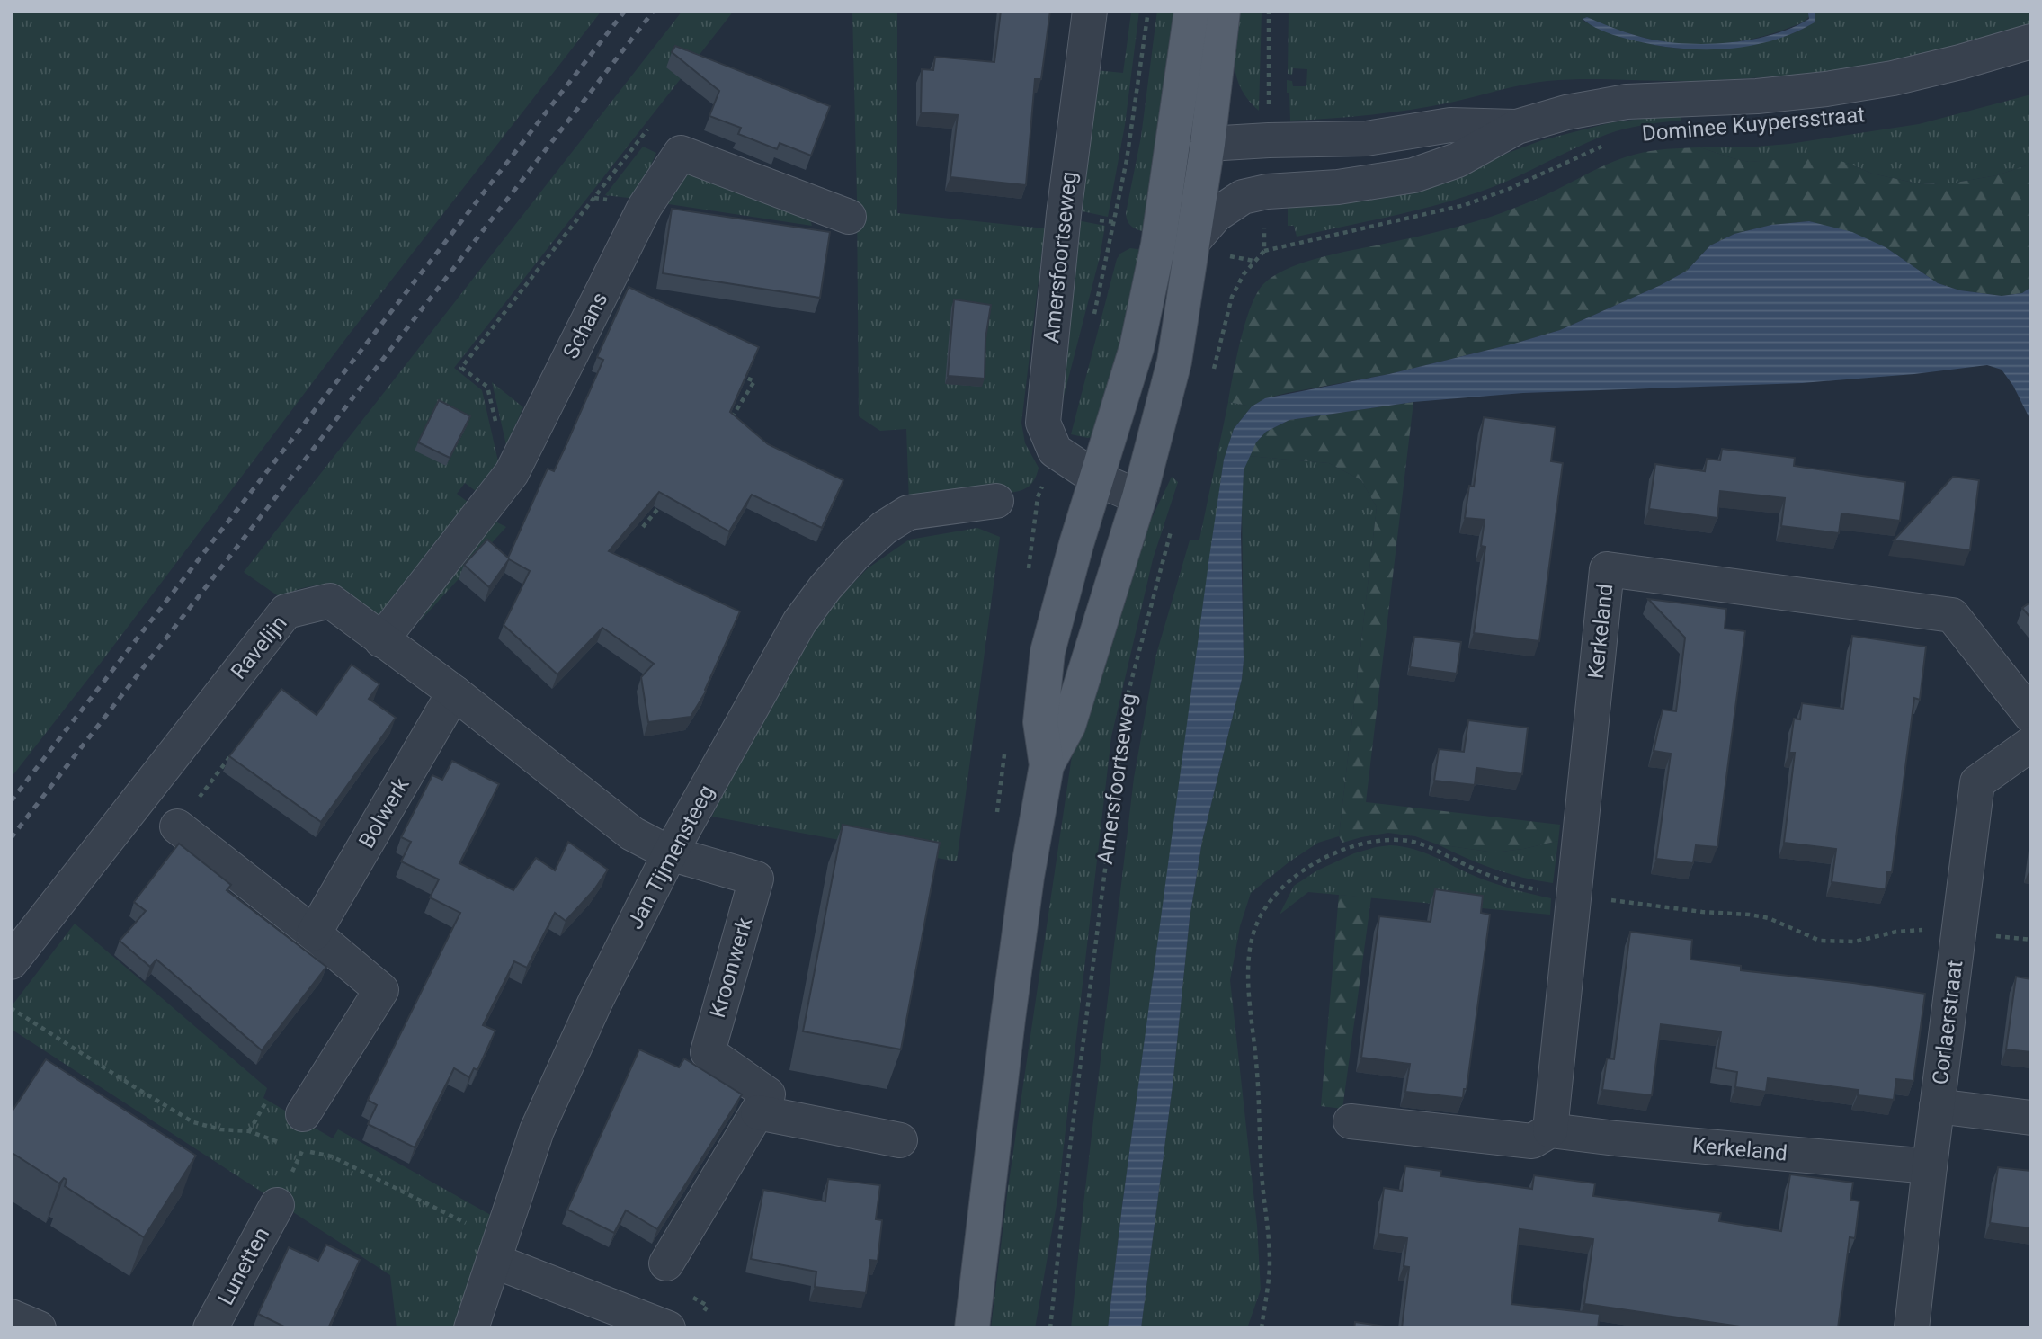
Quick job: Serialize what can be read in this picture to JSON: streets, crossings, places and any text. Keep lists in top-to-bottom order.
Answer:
{
  "streets": {
    "street": [
      "Dominee Kuypersstraat",
      "Amersfoortseweg",
      "Schans",
      "Kerkeland",
      "Ravelijn",
      "Bolwerk",
      "Jan Tijmensteeg",
      "Kroonwerk",
      "Corlaerstraat",
      "Lunetten"
    ]
  },
  "crossings": [
    ["Schans", "Ravelijn"],
    ["Kerkeland", "Corlaerstraat"],
    ["Ravelijn", "Bolwerk"],
    ["Ravelijn", "Jan Tijmensteeg"],
    ["Ravelijn", "Kroonwerk"],
    ["Jan Tijmensteeg", "Kroonwerk"]
  ]
}
